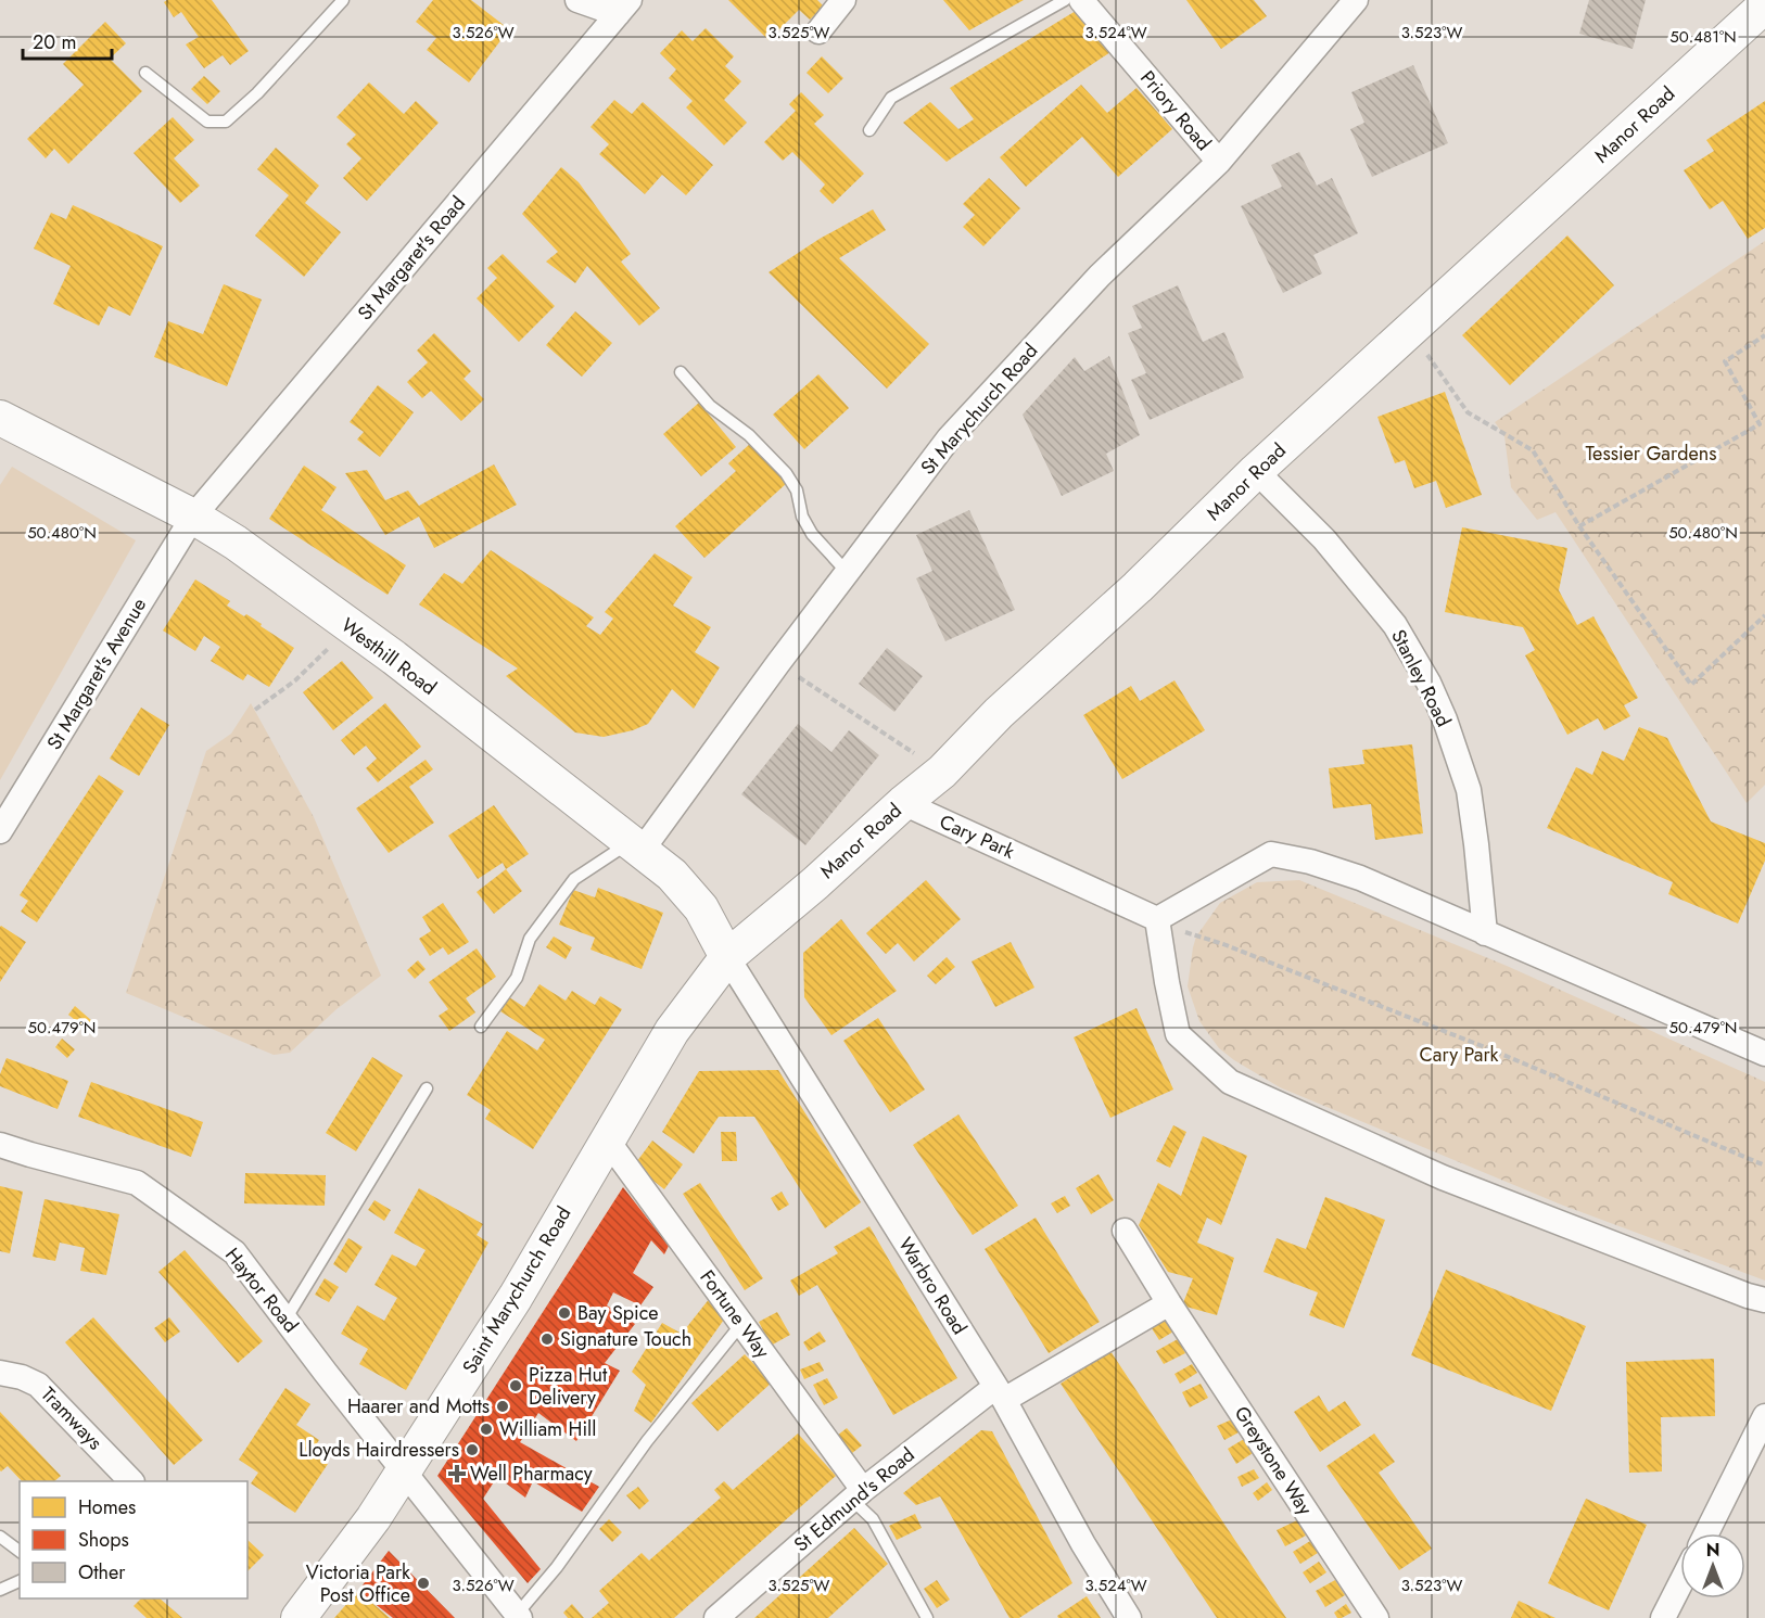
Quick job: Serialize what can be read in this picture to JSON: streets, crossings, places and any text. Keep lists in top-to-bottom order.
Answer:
{
  "streets": {
    "street": [
      "Priory Road",
      "Manor Road",
      "St Margaret's Road",
      "St Marychurch Road",
      "Westhill Road",
      "St Margaret's Avenue",
      "Stanley Road",
      "Cary Park",
      "Warbro Road",
      "Haytor Road",
      "Saint Marychurch Road",
      "Fortune Way",
      "Tramways",
      "Greystone Way",
      "St Edmund's Road"
    ]
  },
  "crossings": [
    ["Priory Road", "St Marychurch Road"],
    ["Manor Road", "Westhill Road"],
    ["Manor Road", "Stanley Road"],
    ["Manor Road", "Cary Park"],
    ["Manor Road", "Warbro Road"],
    ["Manor Road", "Saint Marychurch Road"],
    ["St Margaret's Road", "Westhill Road"],
    ["St Margaret's Road", "St Margaret's Avenue"],
    ["St Marychurch Road", "Westhill Road"],
    ["Westhill Road", "St Margaret's Avenue"],
    ["Westhill Road", "Warbro Road"],
    ["Westhill Road", "Saint Marychurch Road"],
    ["Warbro Road", "Saint Marychurch Road"],
    ["Warbro Road", "St Edmund's Road"],
    ["Haytor Road", "Saint Marychurch Road"],
    ["Saint Marychurch Road", "Fortune Way"],
    ["Fortune Way", "St Edmund's Road"]
  ],
  "parks": ["Tessier Gardens", "Cary Park"],
  "places": {
    "other": [
      "Bay Spice",
      "Signature Touch",
      "Pizza Hut Delivery",
      "Haarer and Motts",
      "William Hill",
      "Lloyds Hairdressers",
      "Victoria Park Post Office"
    ],
    "health": ["Well Pharmacy"]
  },
  "legend": ["Homes", "Shops", "Other"],
  "scale_bar": "20 m",
  "north": "top",
  "coordinates": [
    "3.526°W",
    "3.525°W",
    "3.524°W",
    "3.523°W",
    "50.481°N",
    "50.480°N",
    "50.479°N"
  ]
}
